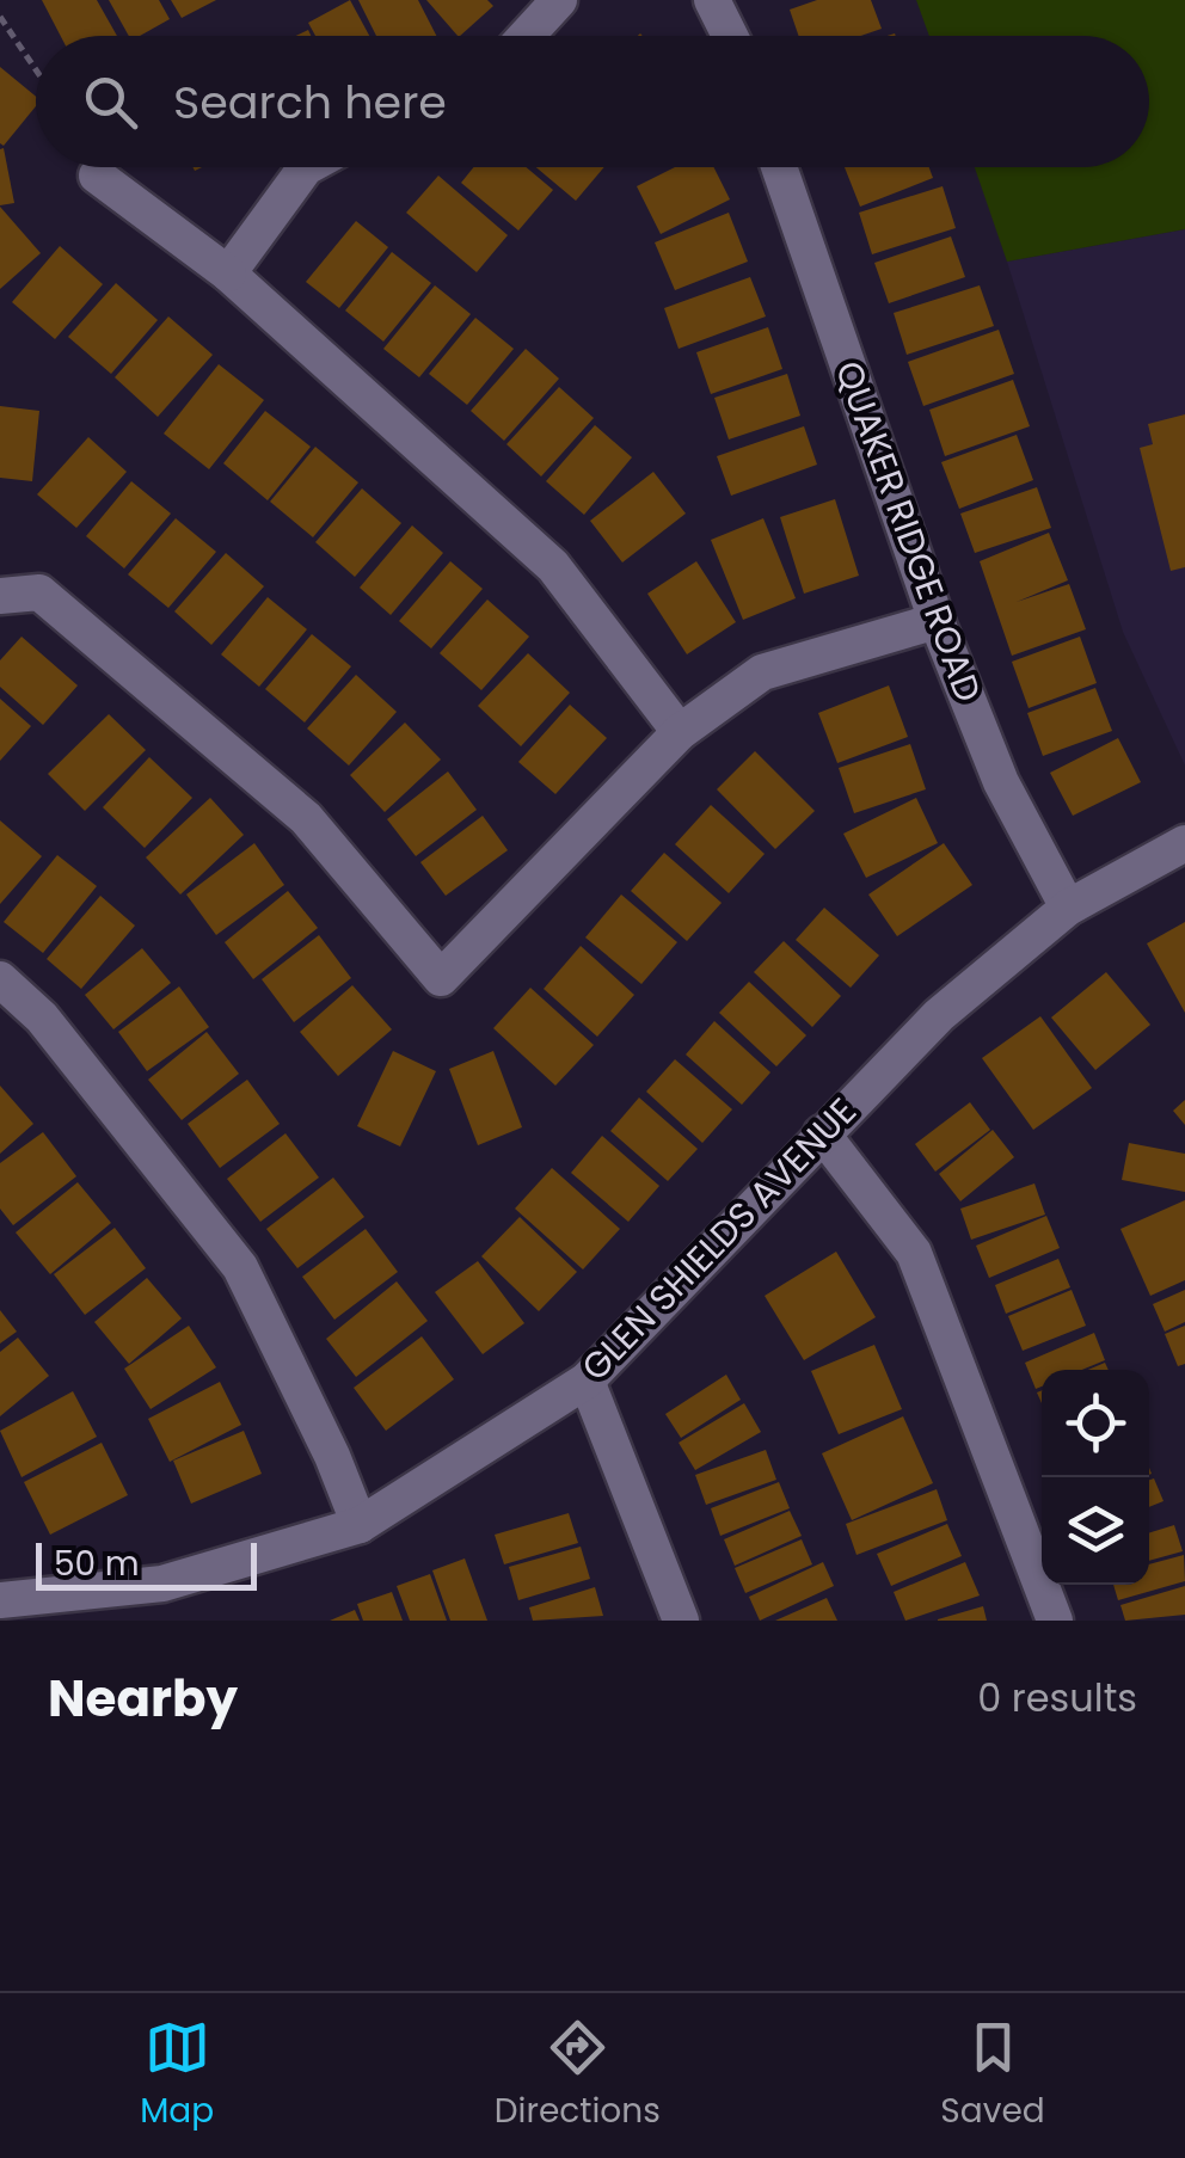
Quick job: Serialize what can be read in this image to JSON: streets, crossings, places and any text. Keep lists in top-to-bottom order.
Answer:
{
  "streets": {
    "street": ["QUAKER RIDGE ROAD", "GLEN SHIELDS AVENUE"]
  },
  "crossings": [
    ["QUAKER RIDGE ROAD", "GLEN SHIELDS AVENUE"]
  ],
  "scale_bar": "50 m",
  "page": {
    "search": "Search here",
    "scale": "50 m",
    "heading": ["Nearby", "0 results"],
    "nav": ["Map", "Directions", "Saved"]
  }
}
